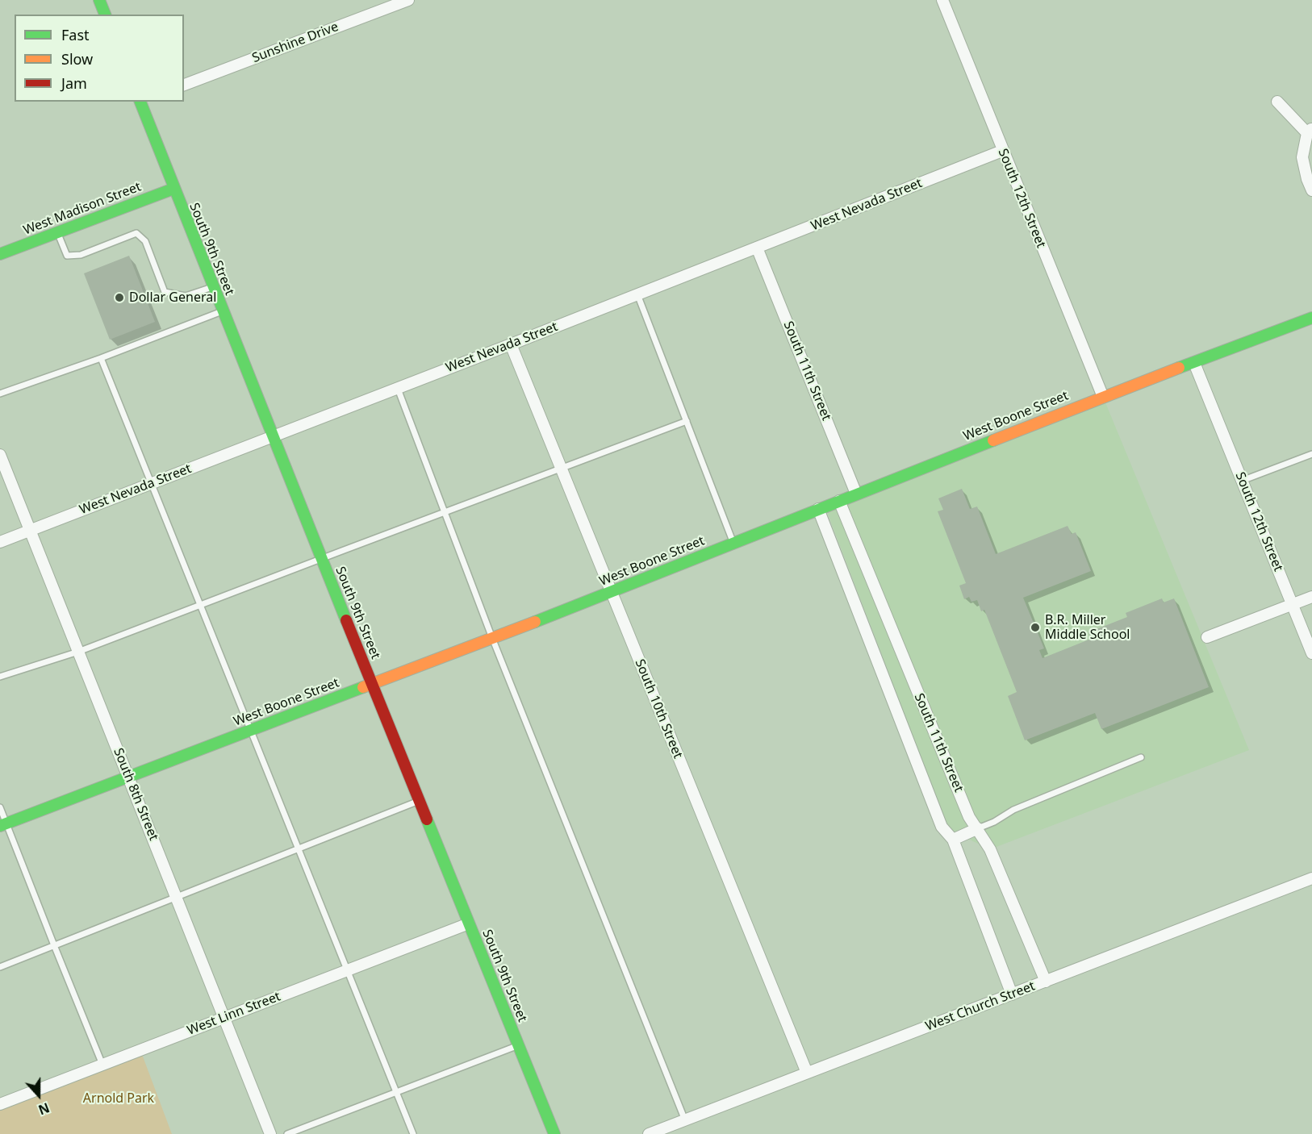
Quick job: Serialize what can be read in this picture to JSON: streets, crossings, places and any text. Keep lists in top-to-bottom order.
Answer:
{
  "streets": {
    "street": [
      "Sunshine Drive",
      "South 12th Street",
      "West Nevada Street",
      "West Madison Street",
      "South 9th Street",
      "South 11th Street",
      "West Boone Street",
      "South 10th Street",
      "South 8th Street",
      "West Church Street",
      "West Linn Street"
    ]
  },
  "crossings": [
    ["South 12th Street", "West Nevada Street"],
    ["South 12th Street", "West Boone Street"],
    ["West Nevada Street", "South 9th Street"],
    ["West Nevada Street", "South 11th Street"],
    ["West Nevada Street", "South 10th Street"],
    ["West Nevada Street", "South 8th Street"],
    ["West Madison Street", "South 9th Street"],
    ["South 9th Street", "West Boone Street"],
    ["South 9th Street", "West Linn Street"],
    ["South 11th Street", "West Boone Street"],
    ["South 11th Street", "West Church Street"],
    ["West Boone Street", "South 10th Street"],
    ["West Boone Street", "South 8th Street"],
    ["South 10th Street", "West Church Street"],
    ["South 8th Street", "West Linn Street"]
  ],
  "parks": ["Arnold Park"],
  "places": ["Dollar General", "B.R. Miller Middle School"],
  "legend": ["Fast", "Slow", "Jam"],
  "north": "bottom"
}
